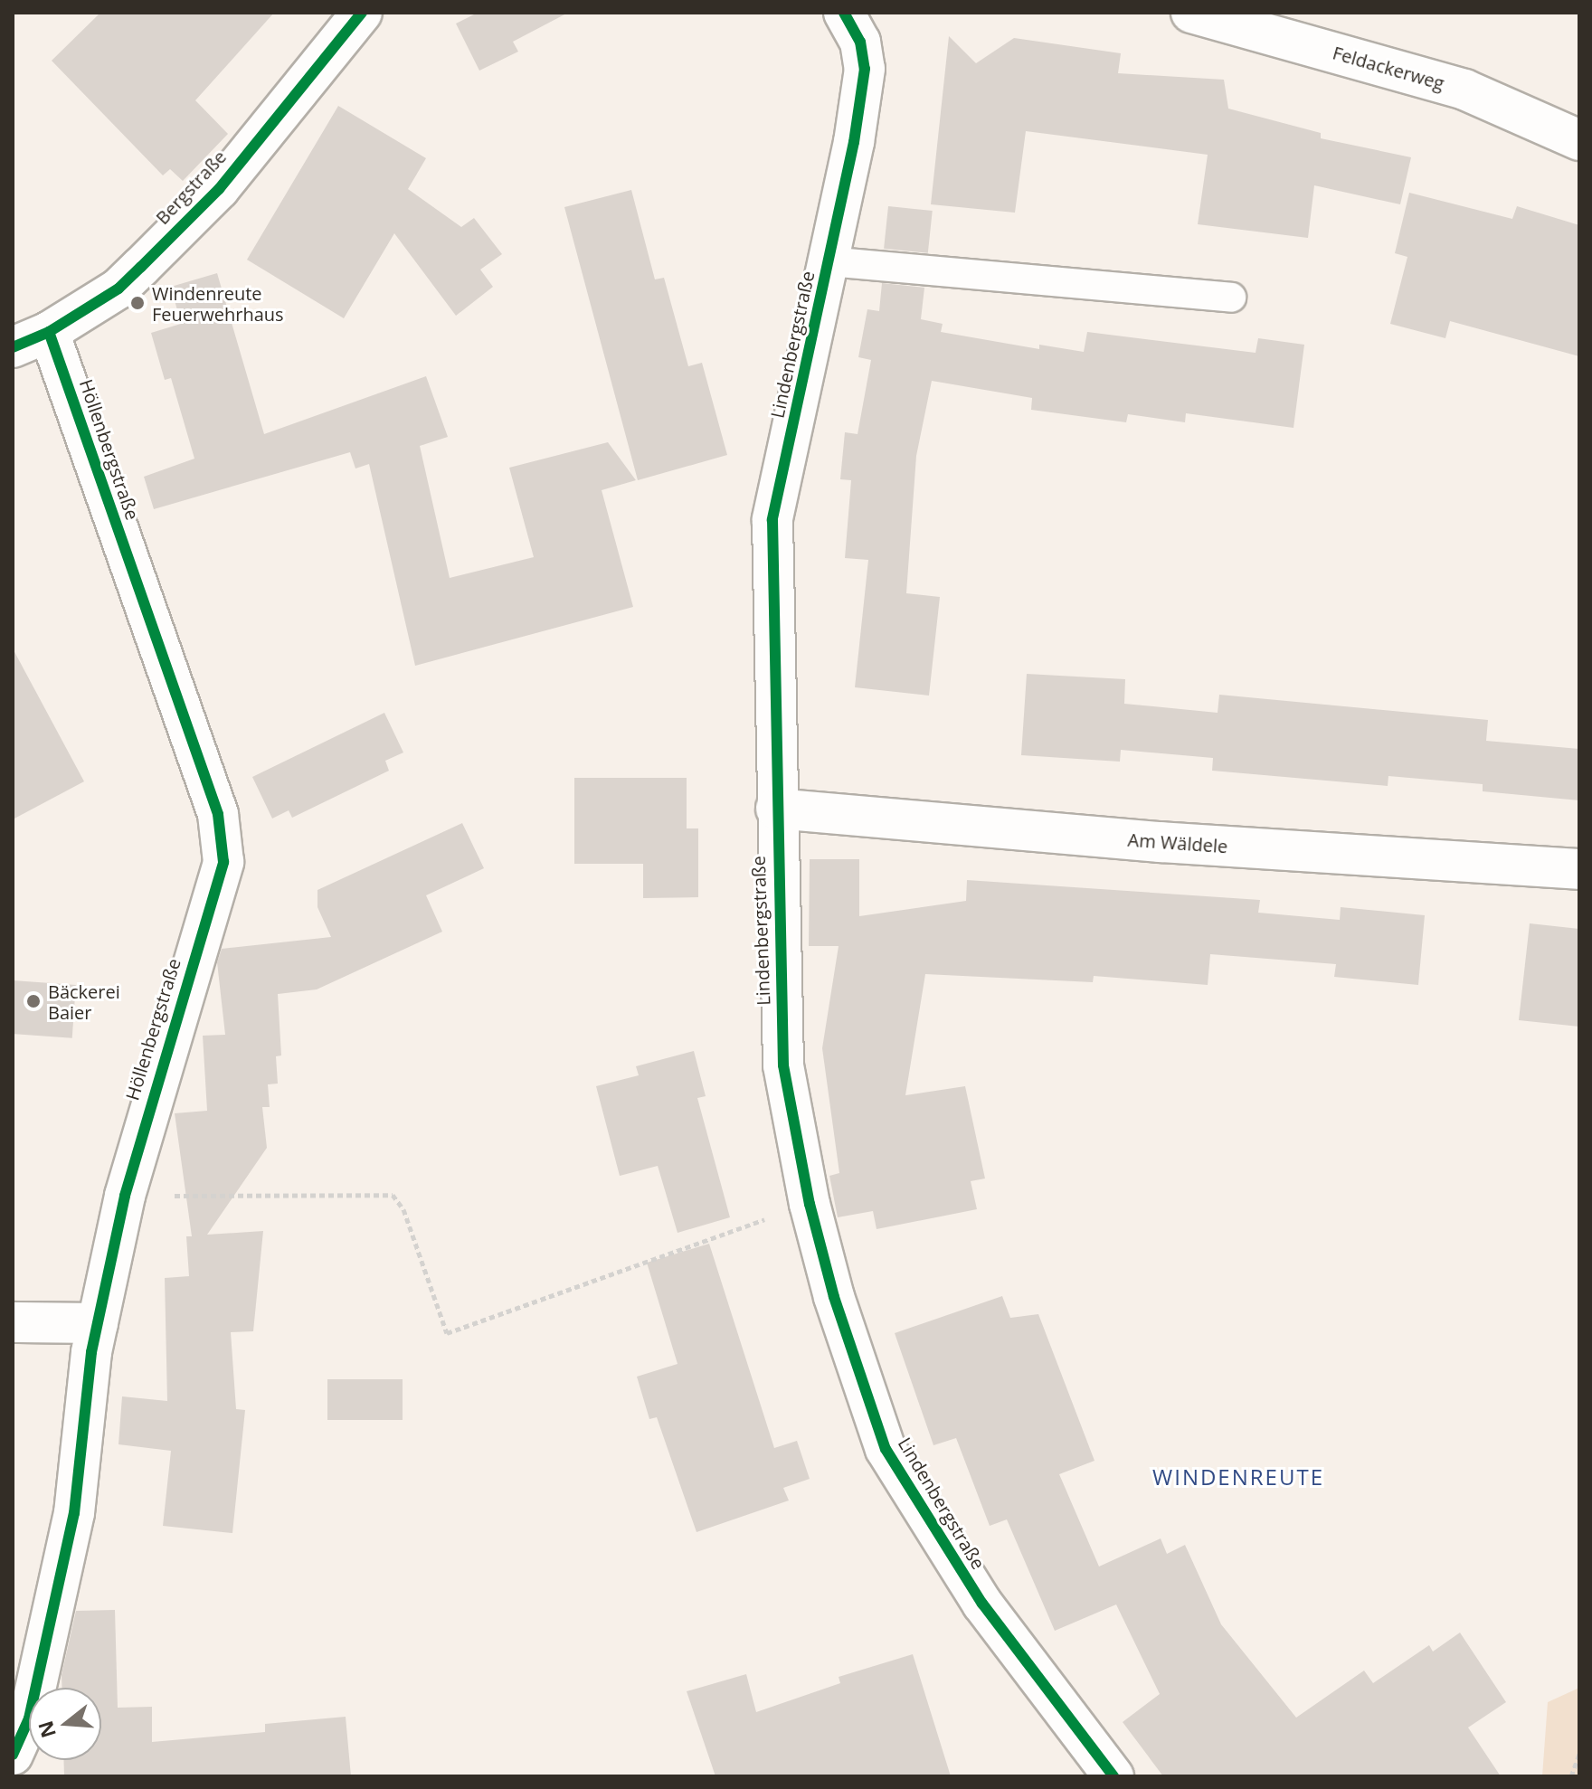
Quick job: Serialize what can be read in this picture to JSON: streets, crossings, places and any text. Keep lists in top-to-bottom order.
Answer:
{
  "streets": {
    "street": [
      "Feldackerweg",
      "Bergstraße",
      "Lindenbergstraße",
      "Höllenbergstraße",
      "Am Wäldele"
    ]
  },
  "crossings": [
    ["Bergstraße", "Höllenbergstraße"],
    ["Lindenbergstraße", "Am Wäldele"]
  ],
  "districts": ["WINDENREUTE"],
  "places": ["Windenreute Feuerwehrhaus", "Bäckerei Baier"],
  "north": "left"
}
